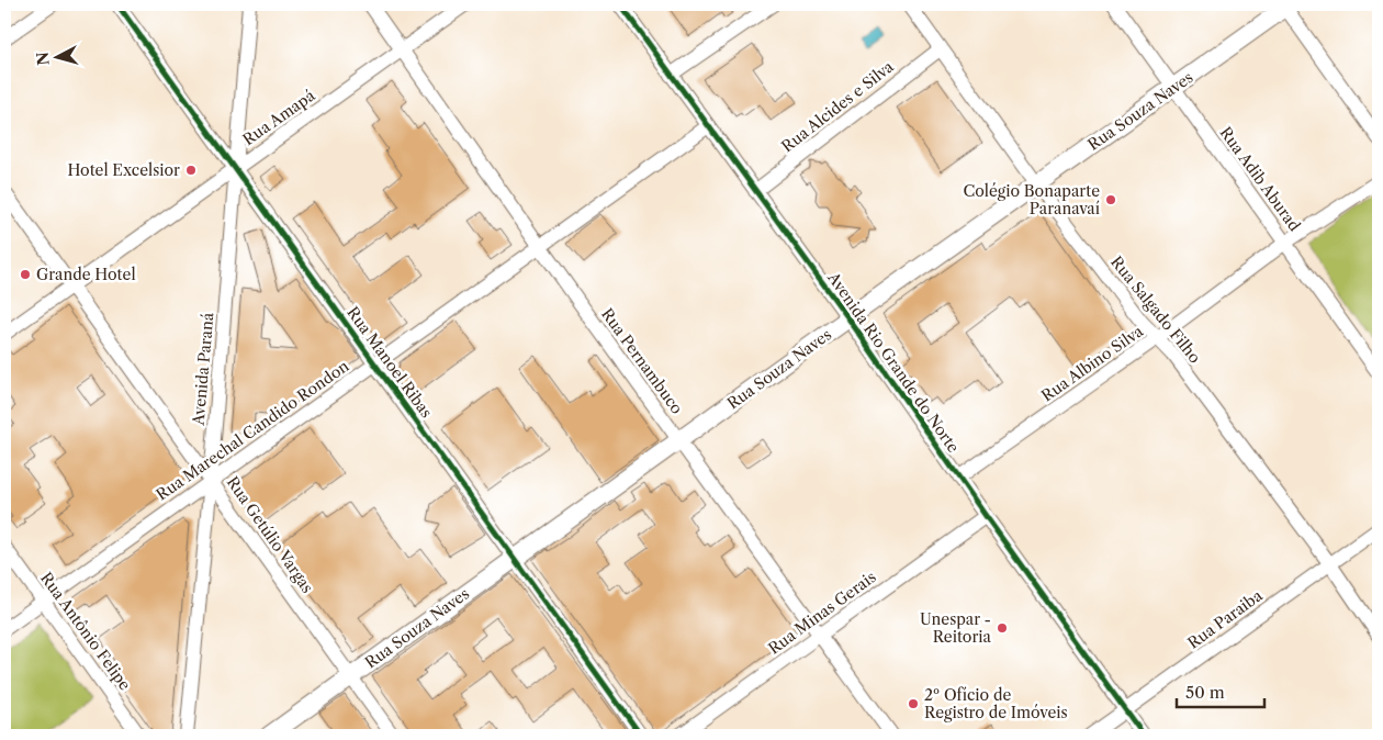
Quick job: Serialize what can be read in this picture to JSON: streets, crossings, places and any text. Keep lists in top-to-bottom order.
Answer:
{
  "streets": {
    "main road": ["Rua Souza Naves"],
    "street": [
      "Rua Alcides e Silva",
      "Rua Amapá",
      "Rua Adib Aburad",
      "Rua Salgado Filho",
      "Rua Pernambuco",
      "Rua Manoel Ribas",
      "Avenida Rio Grande do Norte",
      "Rua Albino Silva",
      "Avenida Paraná",
      "Rua Marechal Candido Rondon",
      "Rua Getúlio Vargas",
      "Rua Minas Gerais",
      "Rua Paraiba",
      "Rua Antônio Felipe"
    ]
  },
  "crossings": [
    ["Rua Alcides e Silva", "Rua Salgado Filho"],
    ["Rua Alcides e Silva", "Avenida Rio Grande do Norte"],
    ["Rua Souza Naves", "Rua Adib Aburad"],
    ["Rua Souza Naves", "Rua Salgado Filho"],
    ["Rua Souza Naves", "Rua Pernambuco"],
    ["Rua Souza Naves", "Rua Manoel Ribas"],
    ["Rua Souza Naves", "Avenida Rio Grande do Norte"],
    ["Rua Souza Naves", "Rua Getúlio Vargas"],
    ["Rua Amapá", "Rua Pernambuco"],
    ["Rua Amapá", "Rua Manoel Ribas"],
    ["Rua Amapá", "Avenida Paraná"],
    ["Rua Amapá", "Rua Getúlio Vargas"],
    ["Rua Adib Aburad", "Rua Albino Silva"],
    ["Rua Salgado Filho", "Rua Albino Silva"],
    ["Rua Salgado Filho", "Rua Paraiba"],
    ["Rua Pernambuco", "Rua Marechal Candido Rondon"],
    ["Rua Pernambuco", "Rua Minas Gerais"],
    ["Rua Manoel Ribas", "Avenida Paraná"],
    ["Rua Manoel Ribas", "Rua Marechal Candido Rondon"],
    ["Avenida Rio Grande do Norte", "Rua Albino Silva"],
    ["Avenida Rio Grande do Norte", "Rua Marechal Candido Rondon"],
    ["Avenida Rio Grande do Norte", "Rua Minas Gerais"],
    ["Avenida Rio Grande do Norte", "Rua Paraiba"],
    ["Avenida Paraná", "Rua Marechal Candido Rondon"],
    ["Avenida Paraná", "Rua Getúlio Vargas"],
    ["Rua Marechal Candido Rondon", "Rua Getúlio Vargas"],
    ["Rua Marechal Candido Rondon", "Rua Antônio Felipe"]
  ],
  "places": [
    "Hotel Excelsior",
    "Colégio Bonaparte Paranavaí",
    "Grande Hotel",
    "Unespar - Reitoria",
    "2º Ofício de Registro de Imóveis"
  ],
  "scale_bar": "50 m",
  "north": "left"
}
